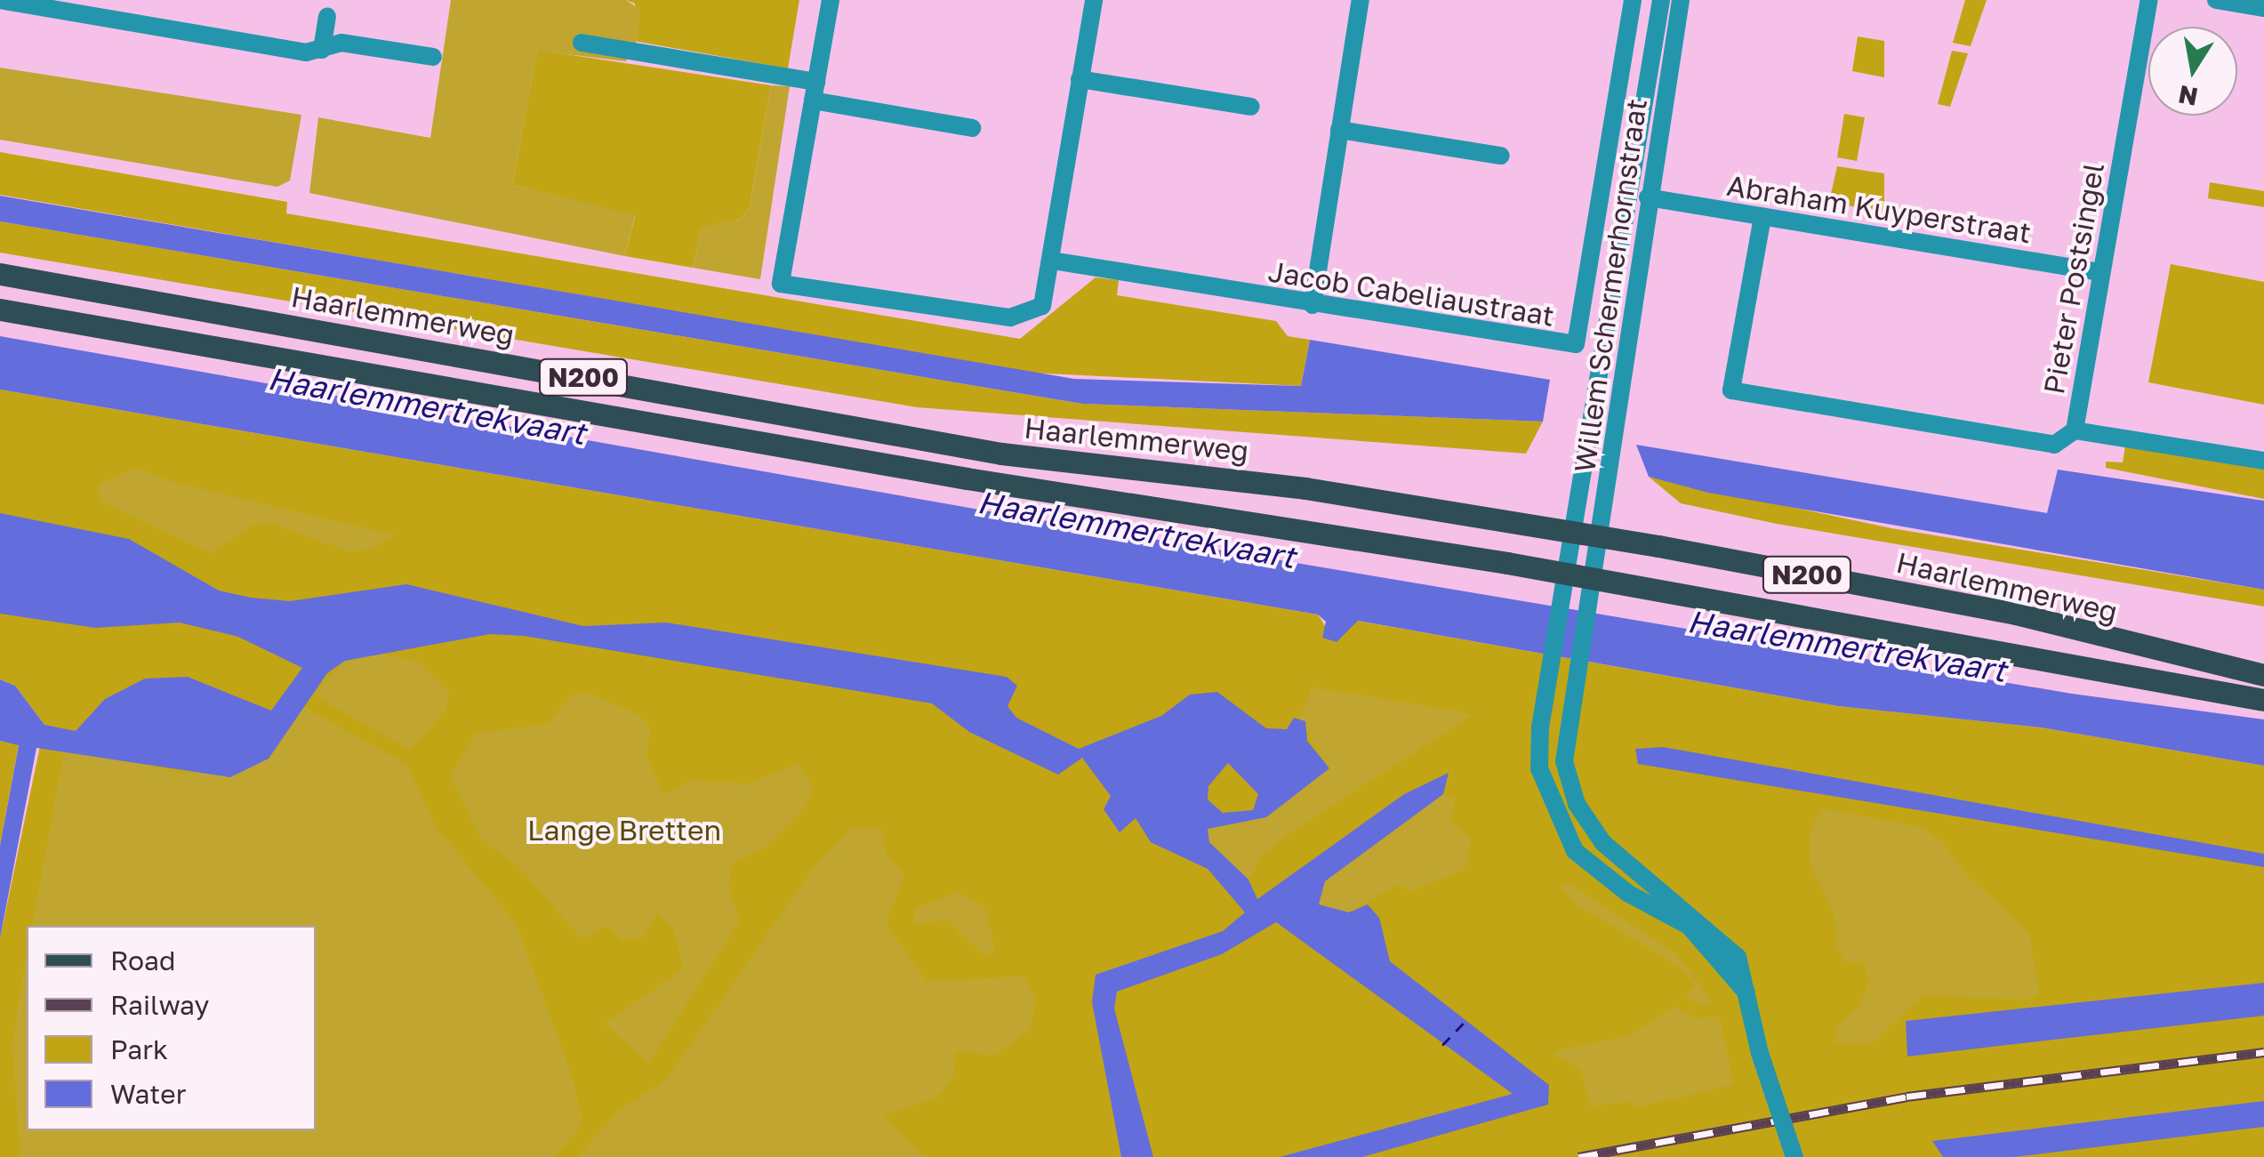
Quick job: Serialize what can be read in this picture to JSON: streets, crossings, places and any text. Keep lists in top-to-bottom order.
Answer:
{
  "streets": {
    "main road": ["Haarlemmerweg", "N200"],
    "street": [
      "Abraham Kuyperstraat",
      "Pieter Postsingel",
      "Willem Schermerhornstraat",
      "Jacob Cabeliaustraat"
    ]
  },
  "crossings": [
    ["Abraham Kuyperstraat", "Pieter Postsingel"],
    ["Abraham Kuyperstraat", "Willem Schermerhornstraat"],
    ["Willem Schermerhornstraat", "Haarlemmerweg"]
  ],
  "water": ["Haarlemmertrekvaart"],
  "parks": ["Lange Bretten"],
  "legend": [
    "Road",
    "Railway",
    "Park",
    "Water"
  ],
  "north": "bottom"
}
